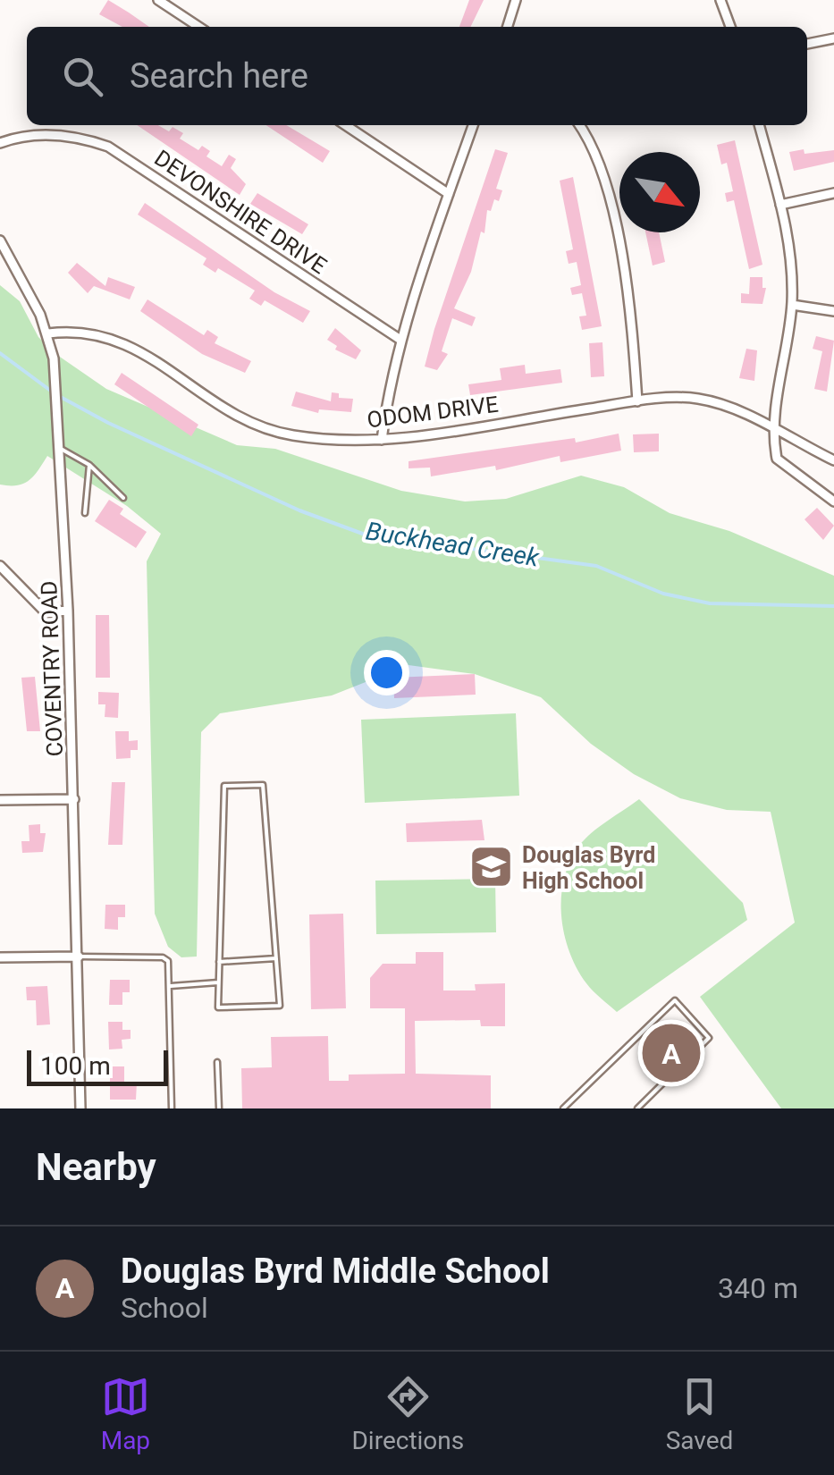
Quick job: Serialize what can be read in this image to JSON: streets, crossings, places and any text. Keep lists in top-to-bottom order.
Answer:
{
  "streets": {
    "street": ["DEVONSHIRE DRIVE", "ODOM DRIVE", "COVENTRY ROAD"]
  },
  "crossings": [
    ["ODOM DRIVE", "COVENTRY ROAD"]
  ],
  "water": ["Buckhead Creek"],
  "places": {
    "school or university": ["Douglas Byrd High School"]
  },
  "scale_bar": "100 m",
  "north": "bottom right",
  "page": {
    "search": "Search here",
    "pins": "A",
    "scale": "100 m",
    "heading": "Nearby",
    "list": [
      {
        "mark": "A",
        "name": "Douglas Byrd Middle School",
        "note": "School",
        "value": "340 m"
      }
    ],
    "nav": ["Map", "Directions", "Saved"]
  }
}
